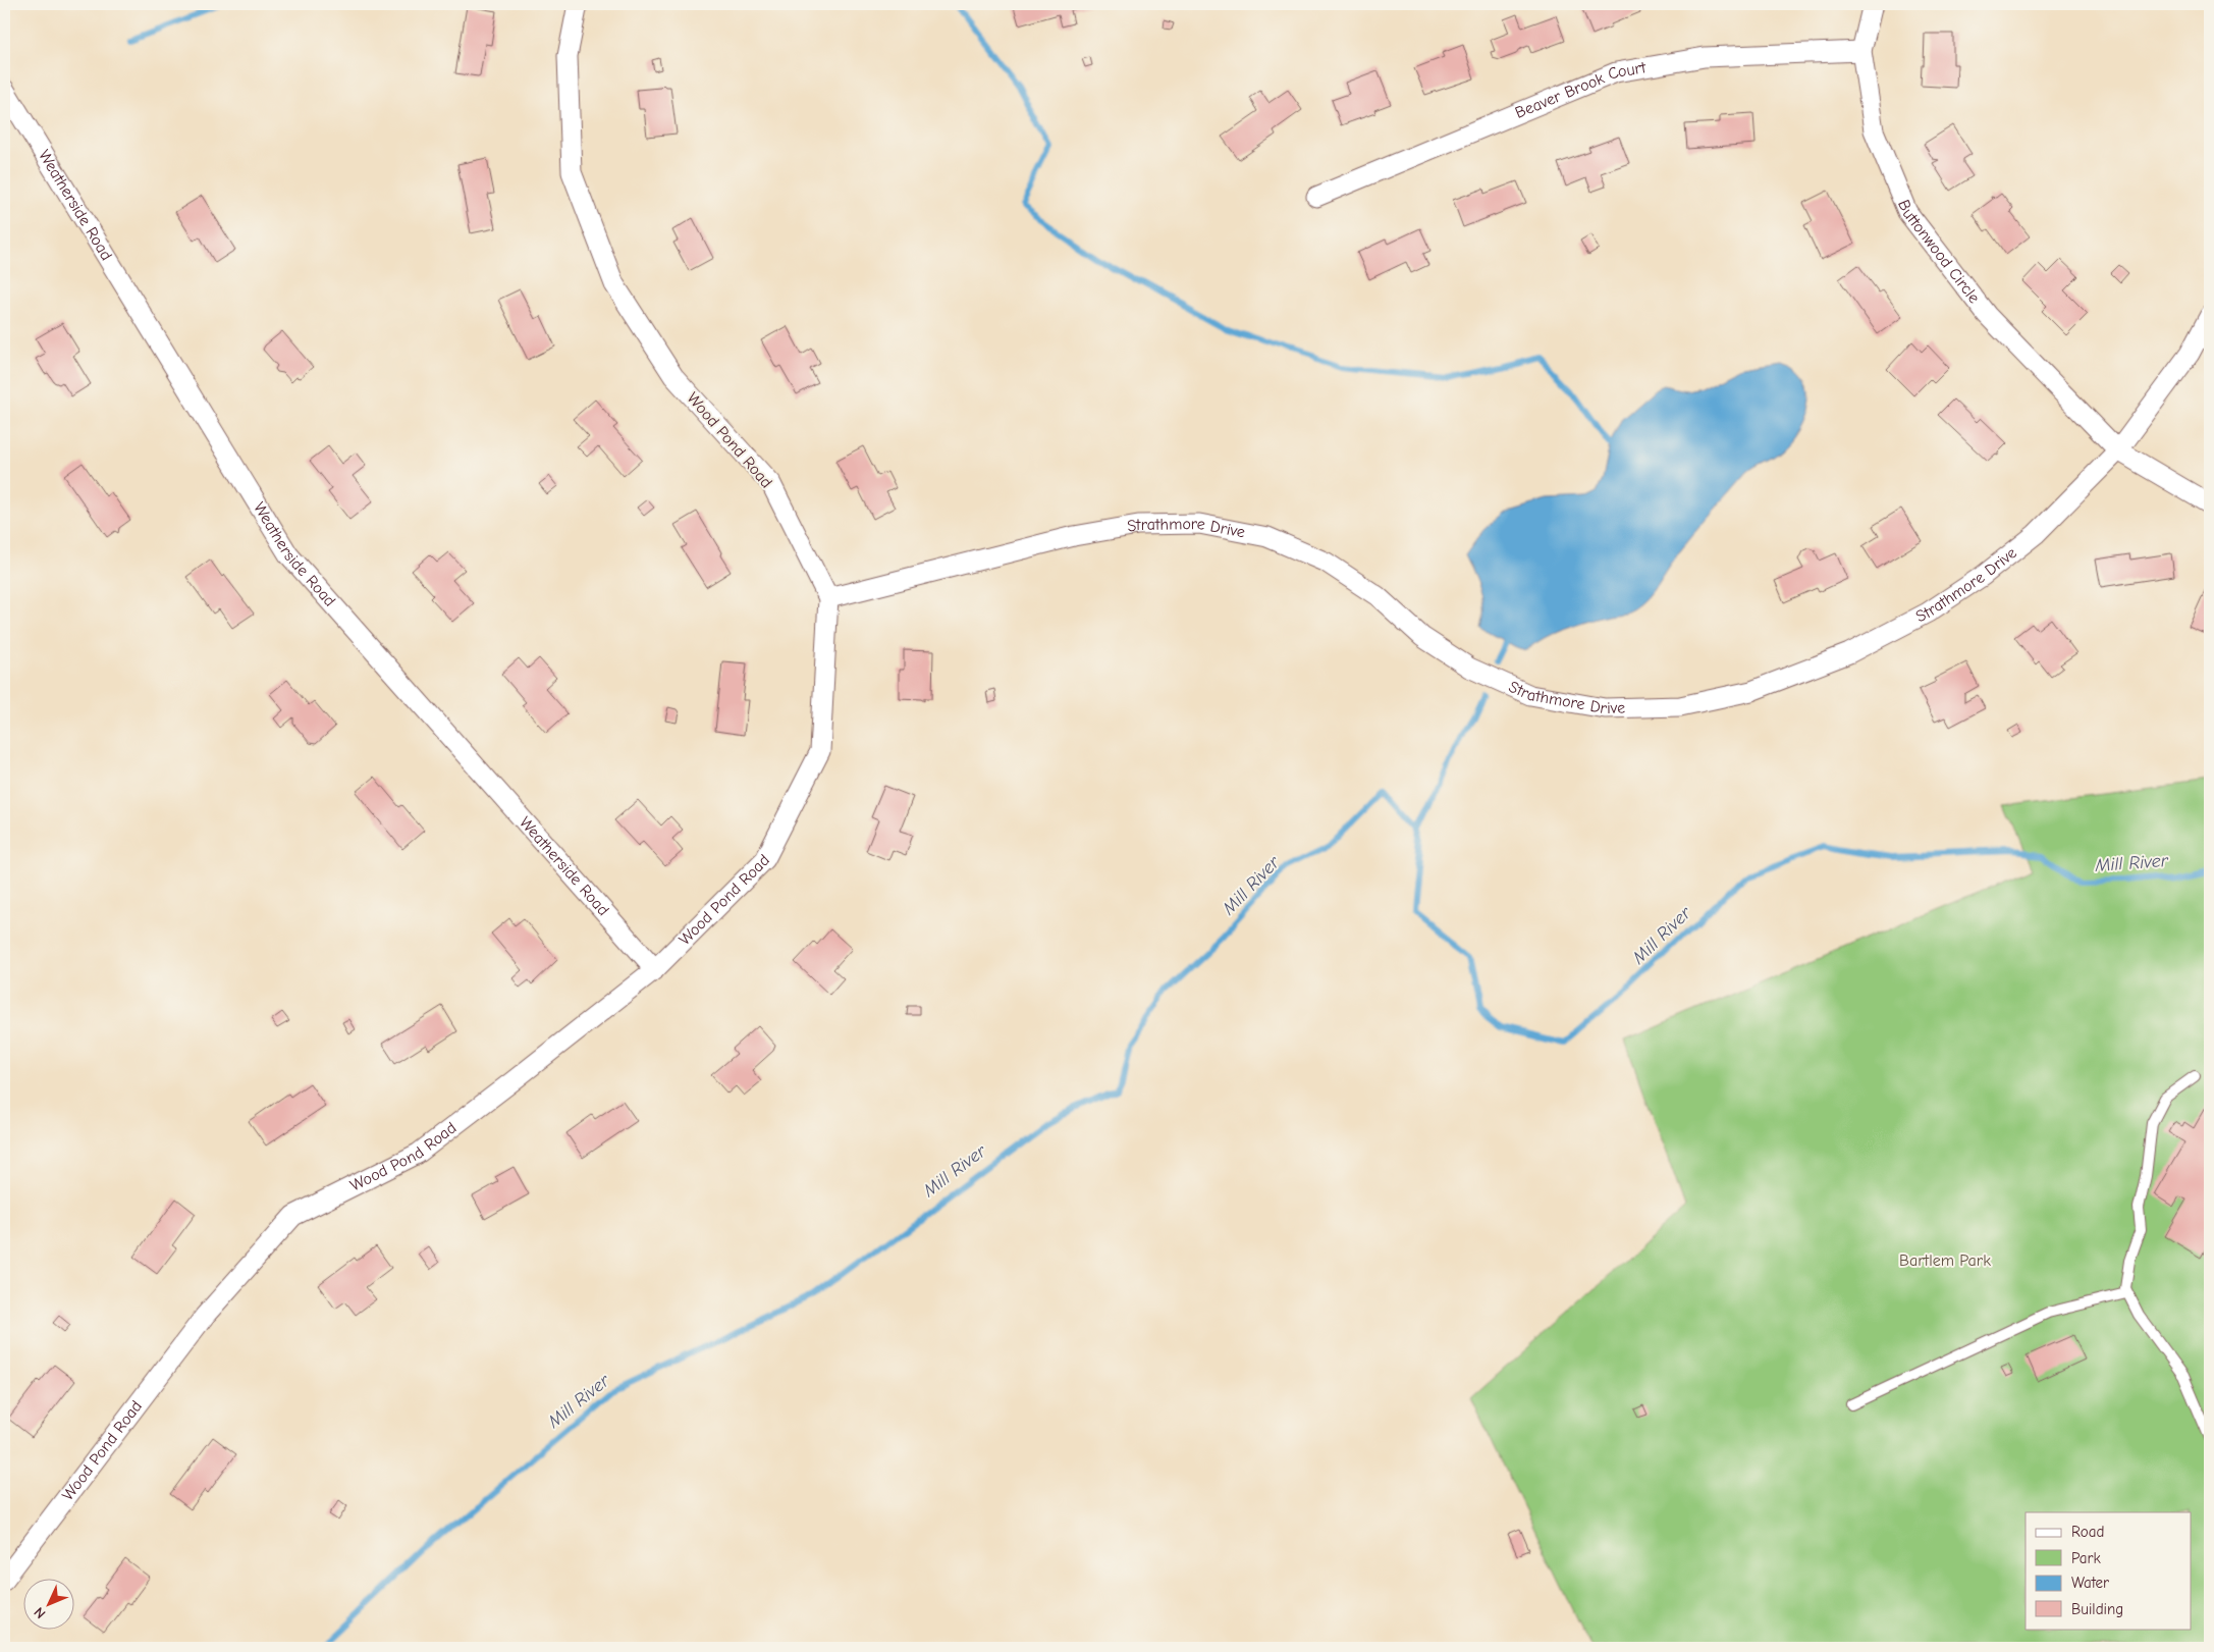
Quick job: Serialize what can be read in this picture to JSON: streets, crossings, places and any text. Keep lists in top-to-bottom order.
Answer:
{
  "streets": {
    "street": [
      "Beaver Brook Court",
      "Weatherside Road",
      "Buttonwood Circle",
      "Wood Pond Road",
      "Strathmore Drive"
    ]
  },
  "crossings": [
    ["Beaver Brook Court", "Buttonwood Circle"],
    ["Weatherside Road", "Wood Pond Road"],
    ["Buttonwood Circle", "Strathmore Drive"],
    ["Wood Pond Road", "Strathmore Drive"]
  ],
  "water": ["Mill River"],
  "parks": ["Bartlem Park"],
  "legend": [
    "Road",
    "Park",
    "Water",
    "Building"
  ],
  "north": "bottom left"
}
